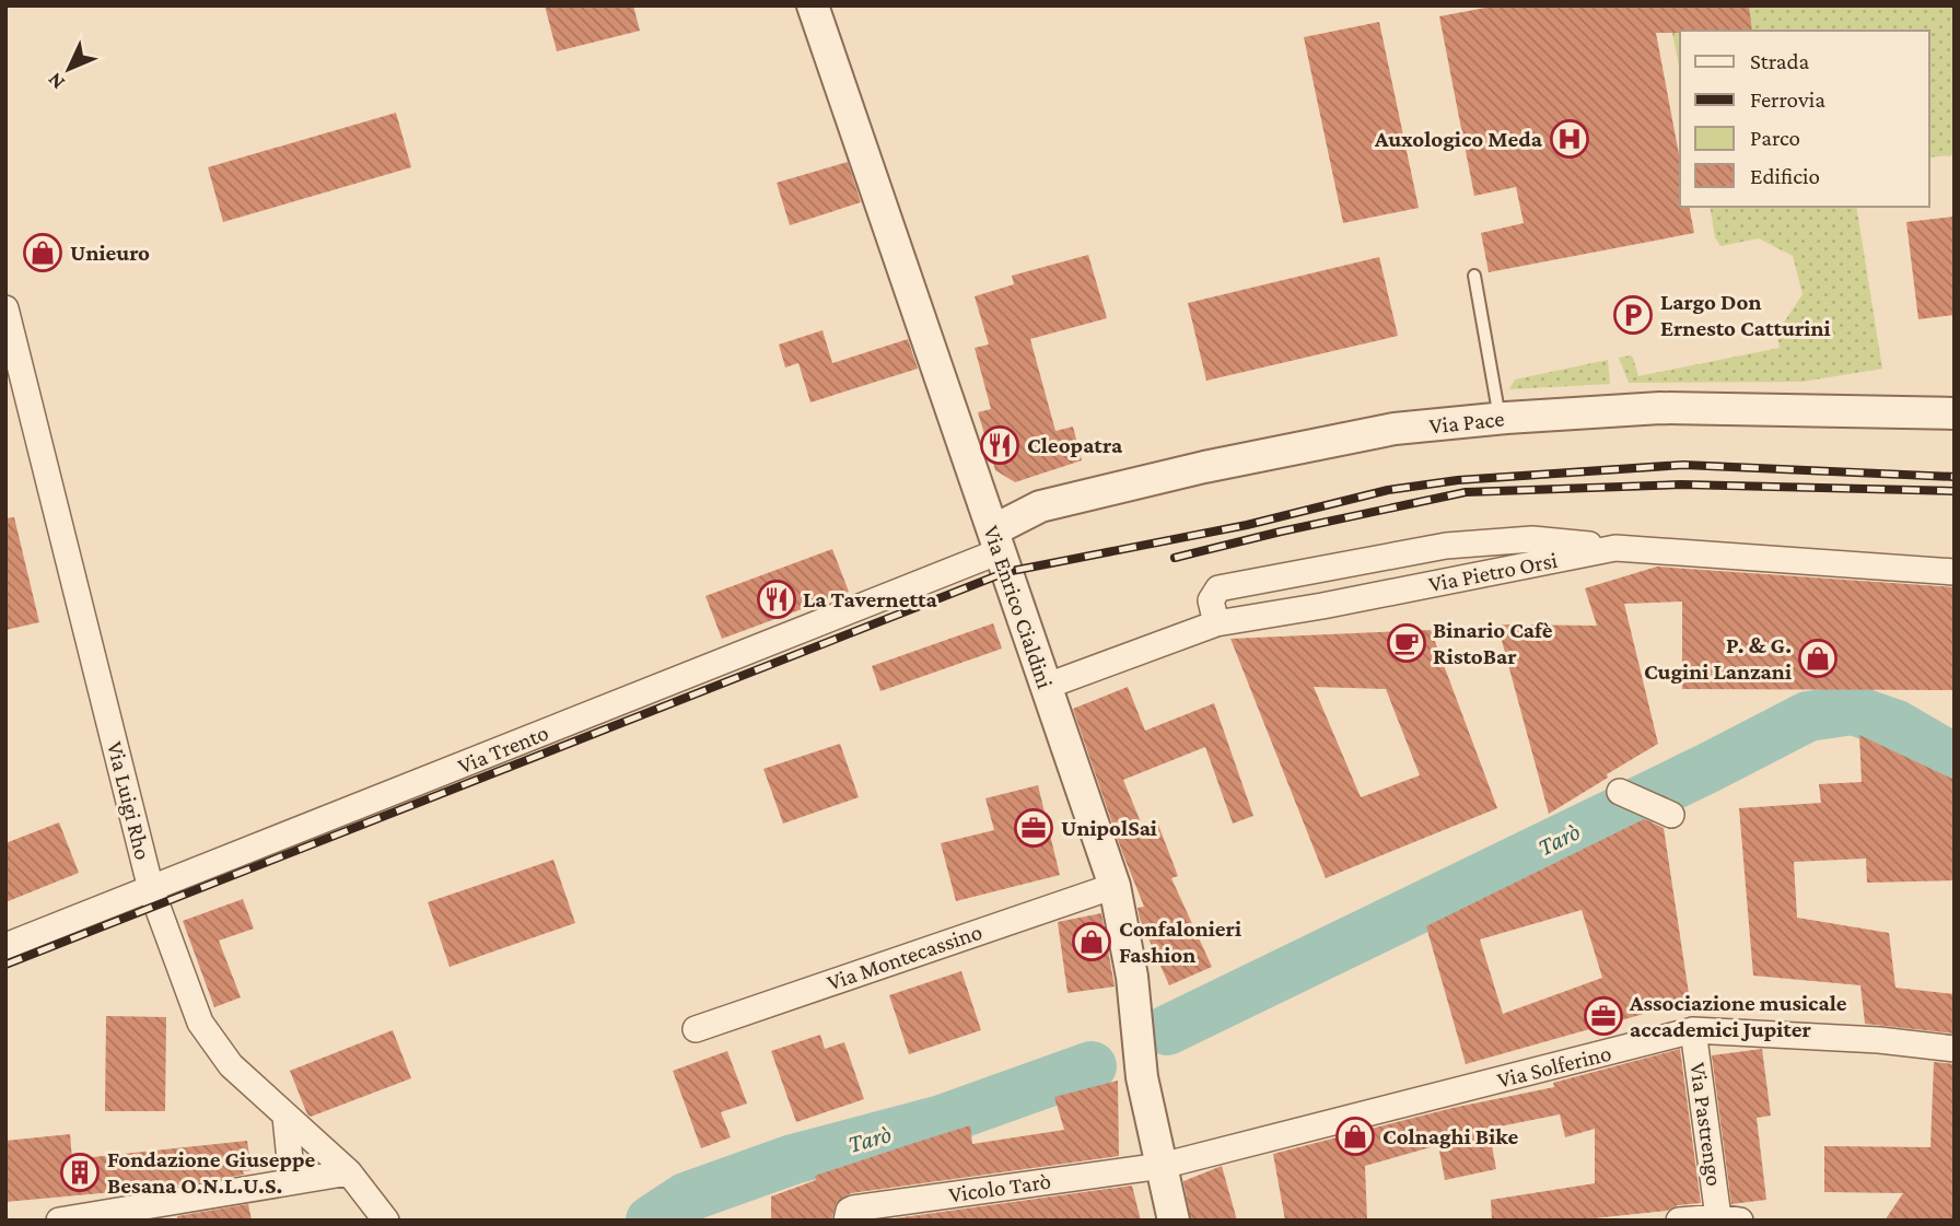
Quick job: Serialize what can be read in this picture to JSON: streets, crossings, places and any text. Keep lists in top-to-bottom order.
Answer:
{
  "streets": {
    "street": [
      "Via Pace",
      "Via Pietro Orsi",
      "Via Enrico Cialdini",
      "Via Trento",
      "Via Luigi Rho",
      "Via Montecassino",
      "Via Solferino",
      "Via Pastrengo",
      "Vicolo Tarò"
    ]
  },
  "crossings": [
    ["Via Pace", "Via Enrico Cialdini"],
    ["Via Pace", "Via Trento"],
    ["Via Pietro Orsi", "Via Enrico Cialdini"],
    ["Via Enrico Cialdini", "Via Trento"],
    ["Via Enrico Cialdini", "Via Montecassino"],
    ["Via Enrico Cialdini", "Via Solferino"],
    ["Via Enrico Cialdini", "Vicolo Tarò"],
    ["Via Trento", "Via Luigi Rho"],
    ["Via Solferino", "Via Pastrengo"],
    ["Via Solferino", "Vicolo Tarò"]
  ],
  "water": ["Tarò"],
  "places": {
    "hospital": ["Auxologico Meda"],
    "shop": [
      "Unieuro",
      "P. & G. Cugini Lanzani",
      "Confalonieri Fashion",
      "Colnaghi Bike"
    ],
    "parking": ["Largo Don Ernesto Catturini"],
    "restaurant": ["Cleopatra", "La Tavernetta"],
    "cafe": ["Binario Cafè RistoBar"],
    "office": ["UnipolSai", "Associazione musicale accademici Jupiter"],
    "building": ["Fondazione Giuseppe Besana O.N.L.U.S."]
  },
  "legend": [
    "Strada",
    "Ferrovia",
    "Parco",
    "Edificio"
  ],
  "north": "bottom left"
}
